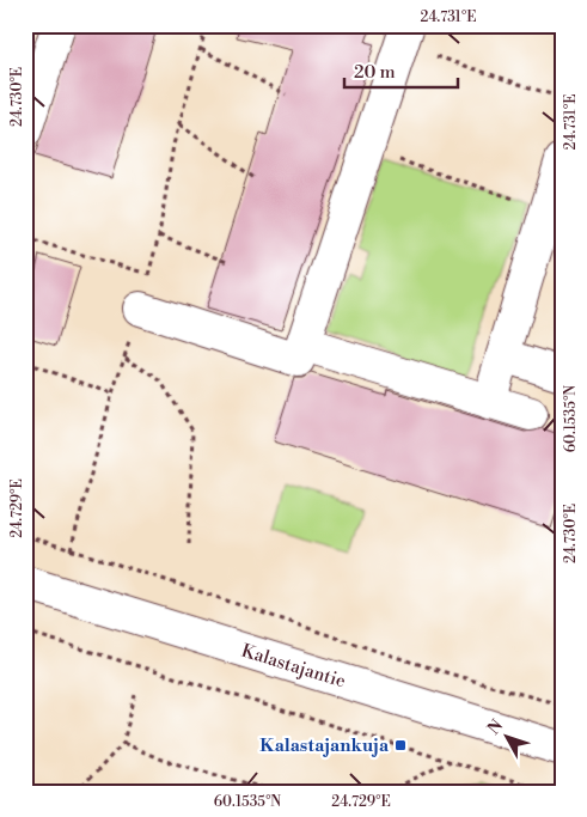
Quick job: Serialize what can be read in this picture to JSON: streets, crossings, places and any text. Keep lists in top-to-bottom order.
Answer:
{
  "streets": {
    "main road": ["Kalastajantie"]
  },
  "places": {
    "transit": ["Kalastajankuja"]
  },
  "scale_bar": "20 m",
  "north": "top left",
  "coordinates": [
    "24.731°E",
    "24.730°E",
    "60.1535°N",
    "24.729°E"
  ]
}
